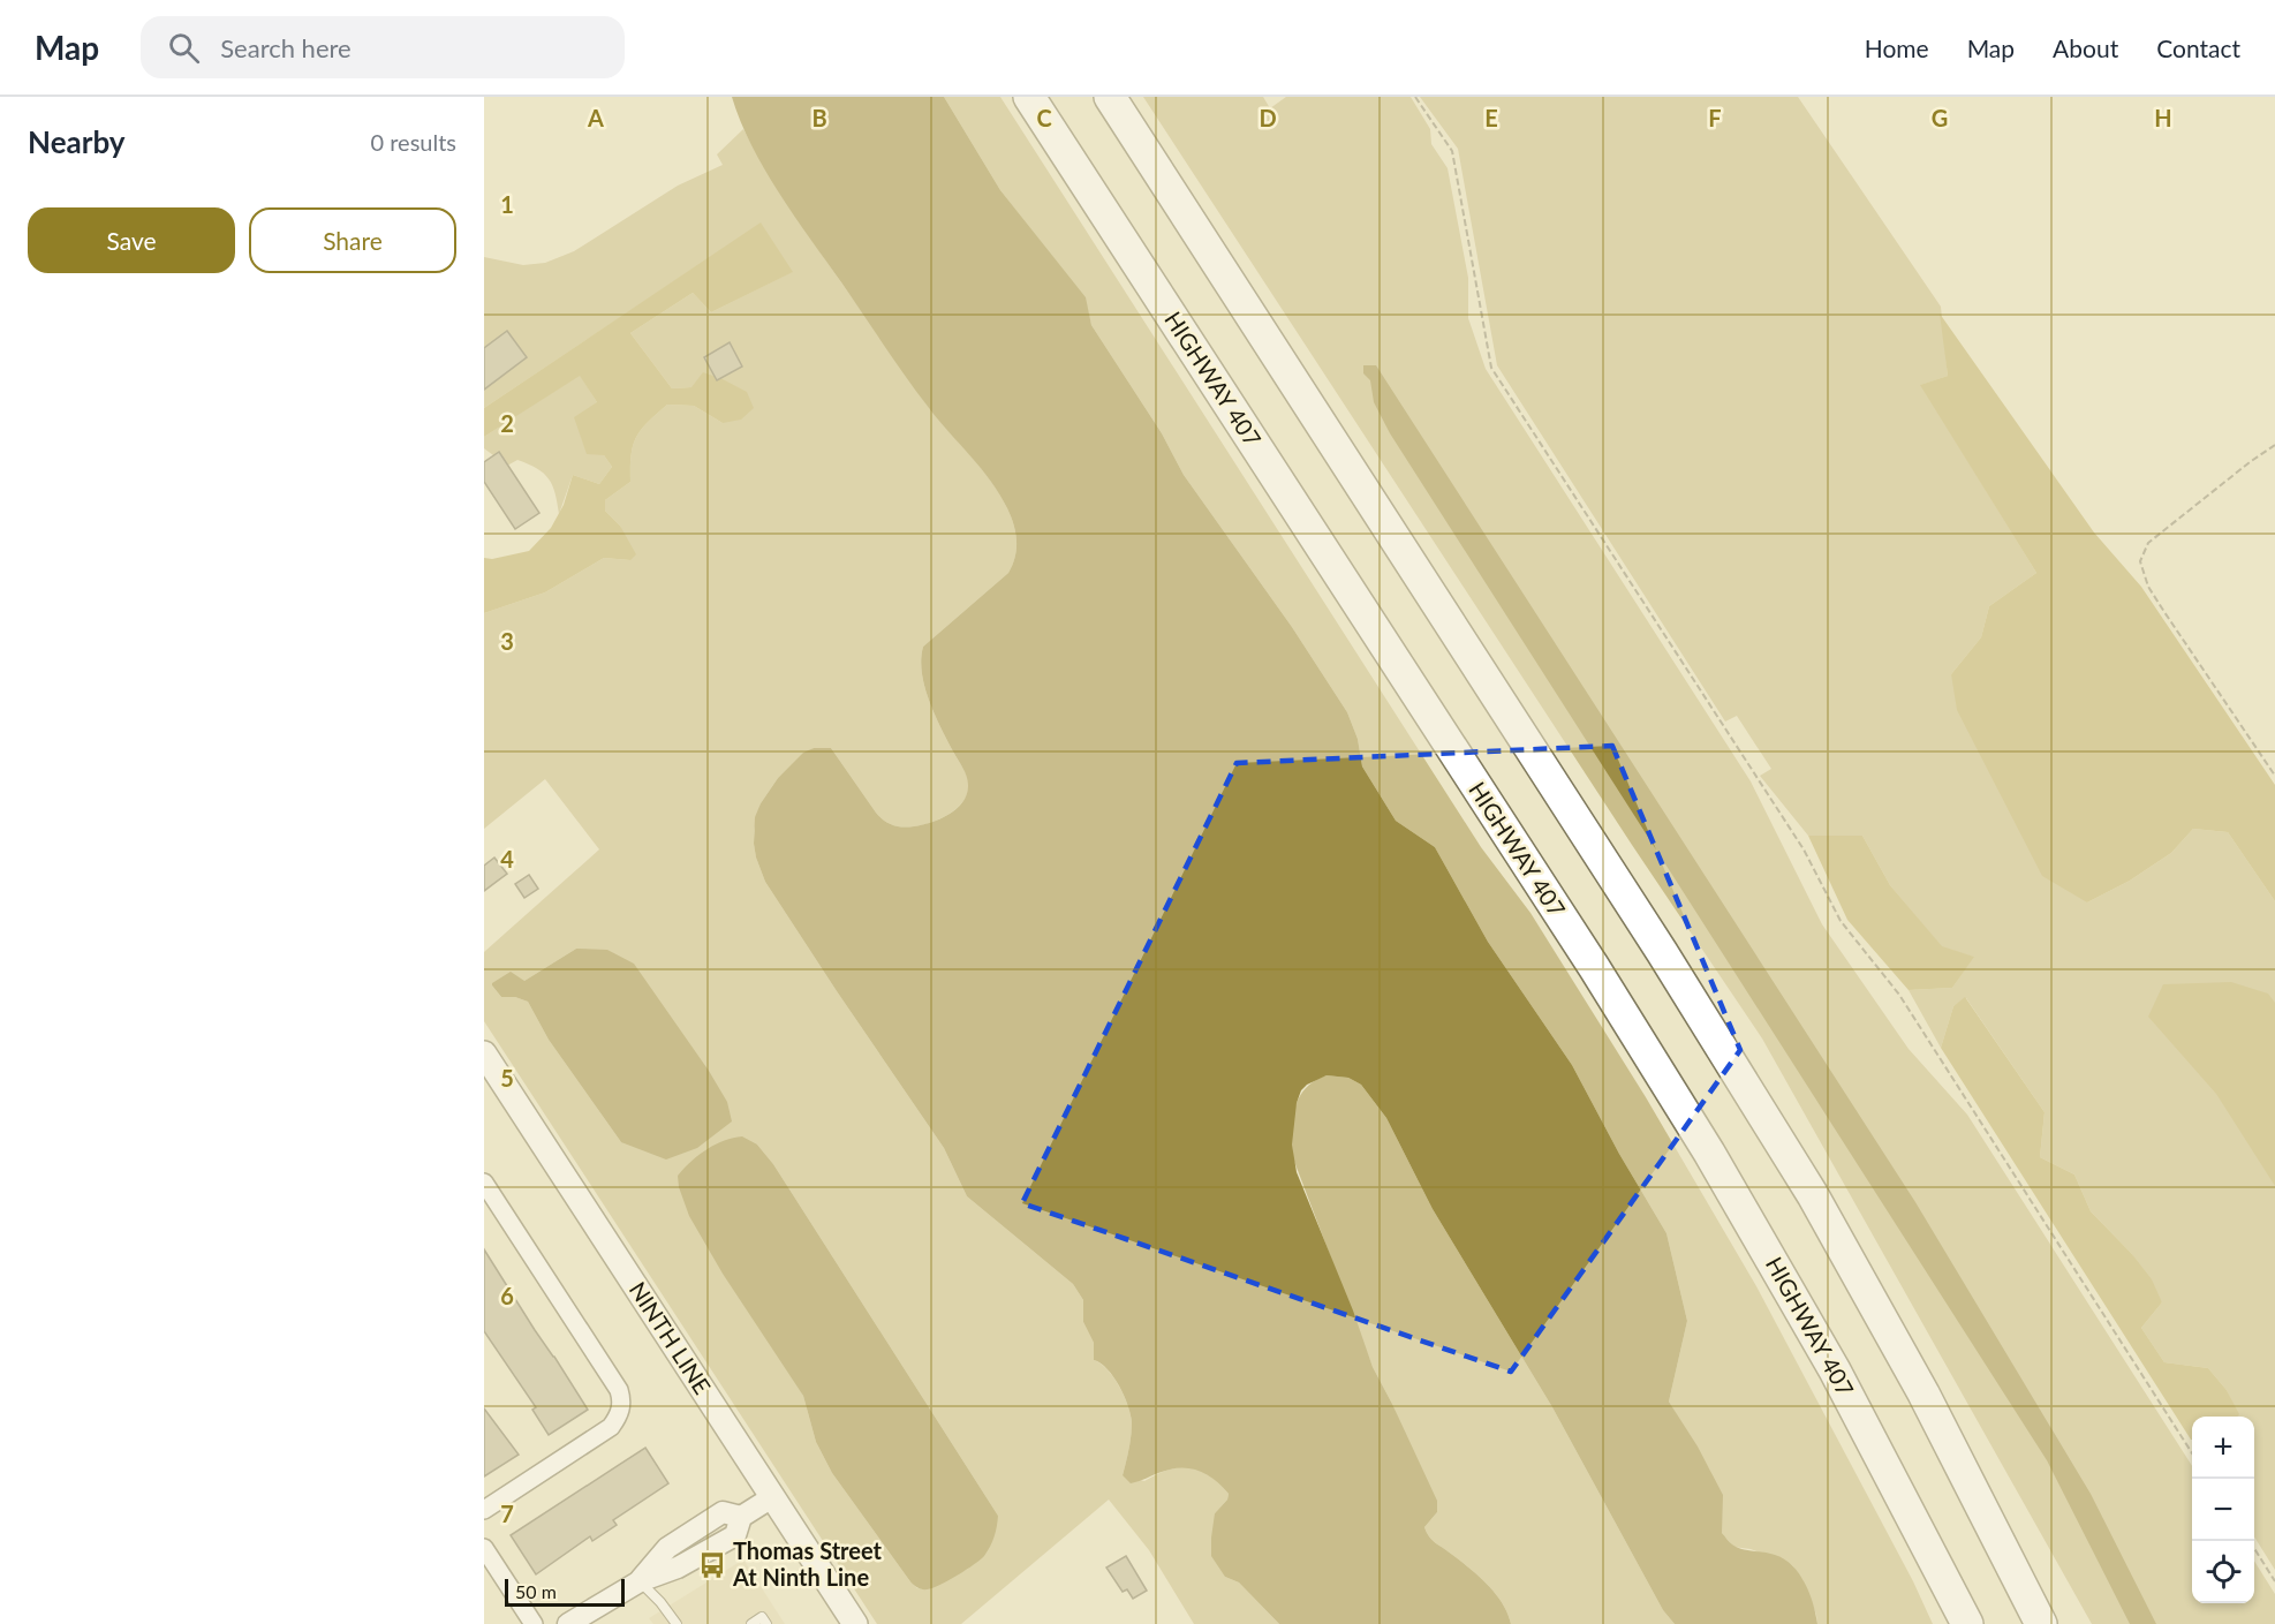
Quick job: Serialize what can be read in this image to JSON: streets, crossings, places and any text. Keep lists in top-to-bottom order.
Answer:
{
  "streets": {
    "highway": ["HIGHWAY 407"],
    "main road": ["NINTH LINE"]
  },
  "places": {
    "bus stop": ["Thomas Street At Ninth Line"]
  },
  "scale_bar": "50 m",
  "page": {
    "header": "Map",
    "search": "Search here",
    "nav": [
      "Home",
      "Map",
      "About",
      "Contact"
    ],
    "heading": ["Nearby", "0 results"],
    "buttons": ["Save", "Share"],
    "map_buttons": ["+", "−"],
    "scale": "50 m"
  },
  "grid": {
    "columns": [
      "A",
      "B",
      "C",
      "D",
      "E",
      "F",
      "G",
      "H"
    ],
    "rows": [
      "1",
      "2",
      "3",
      "4",
      "5",
      "6",
      "7"
    ]
  }
}
